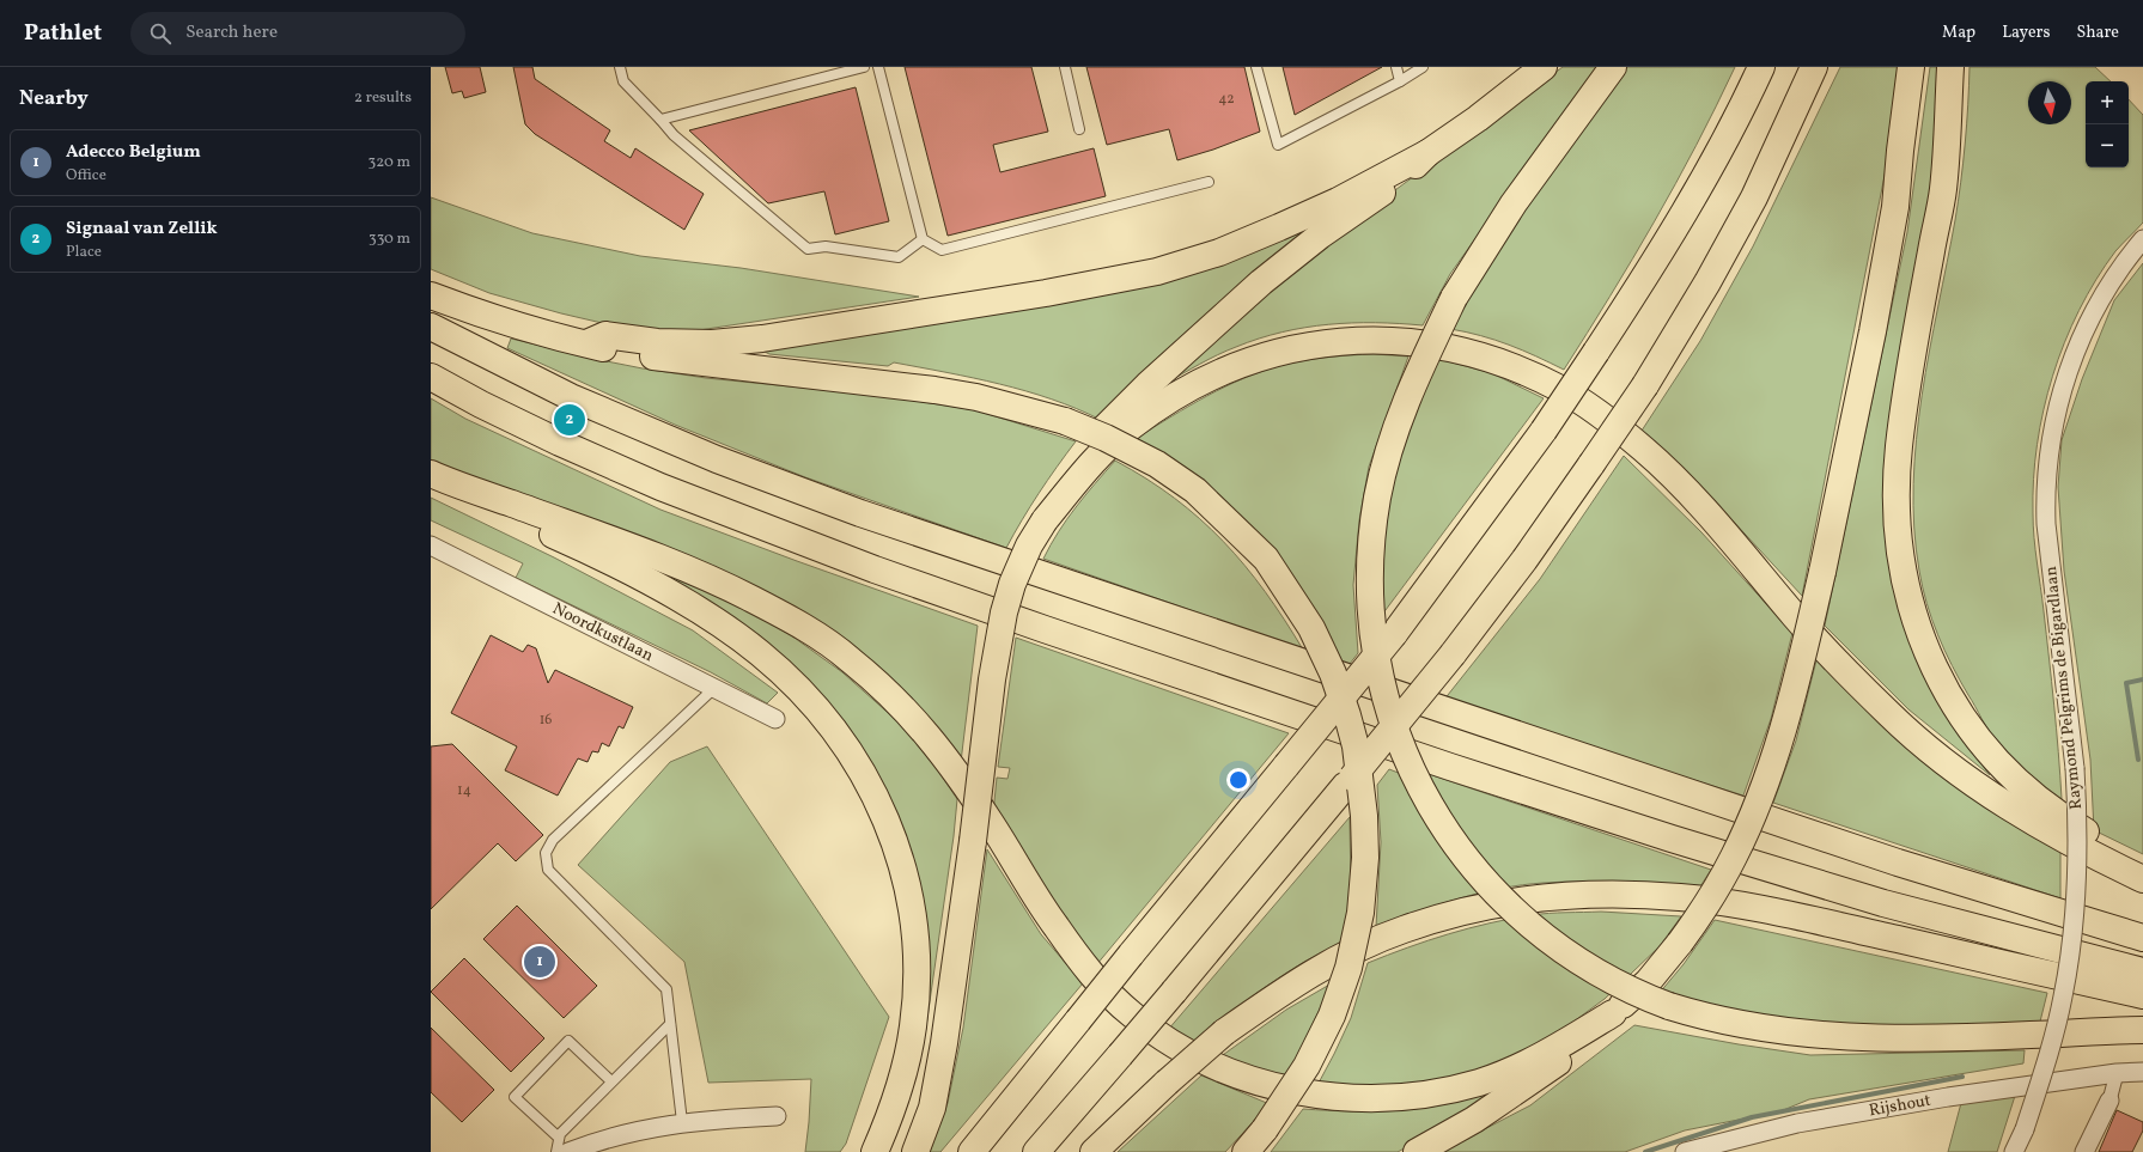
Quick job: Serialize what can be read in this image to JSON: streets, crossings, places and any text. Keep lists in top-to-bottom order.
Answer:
{
  "streets": {
    "street": ["Noordkustlaan", "Raymond Pelgrims de Bigardlaan", "Rijshout"]
  },
  "house_numbers": ["42", "16", "14"],
  "north": "bottom",
  "page": {
    "header": "Pathlet",
    "search": "Search here",
    "nav": ["Map", "Layers", "Share"],
    "heading": ["Nearby", "2 results"],
    "map_buttons": ["+", "−"],
    "list": [
      {
        "mark": "1",
        "name": "Adecco Belgium",
        "note": "Office",
        "value": "320 m"
      },
      {
        "mark": "2",
        "name": "Signaal van Zellik",
        "note": "Place",
        "value": "330 m"
      }
    ],
    "pins": ["2", "1"]
  }
}
